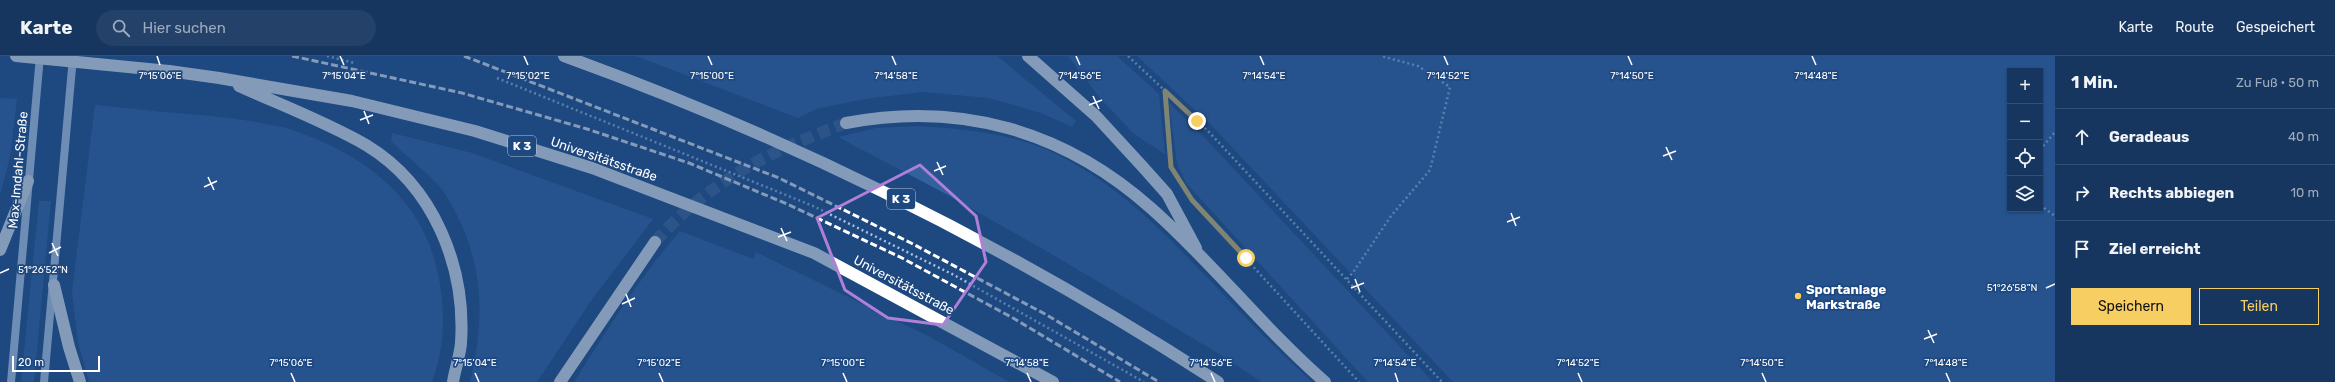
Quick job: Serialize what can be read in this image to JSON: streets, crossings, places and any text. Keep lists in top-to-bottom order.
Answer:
{
  "streets": {
    "highway": ["K 3", "Universitätsstraße"],
    "street": ["Max-Imdahl-Straße"]
  },
  "places": ["Sportanlage Markstraße"],
  "scale_bar": "20 m",
  "page": {
    "header": "Karte",
    "search": "Hier suchen",
    "nav": ["Karte", "Route", "Gespeichert"],
    "heading": ["1 Min.", "Zu Fuß · 50 m"],
    "map_buttons": ["+", "−"],
    "list": [
      ["Geradeaus", "40 m"],
      ["Rechts abbiegen", "10 m"],
      "Ziel erreicht"
    ],
    "buttons": ["Speichern", "Teilen"],
    "scale": "20 m"
  },
  "coordinates": [
    "7°15'06\"E",
    "7°15'04\"E",
    "7°15'02\"E",
    "7°15'00\"E",
    "7°14'58\"E",
    "7°14'56\"E",
    "7°14'54\"E",
    "7°14'52\"E",
    "7°14'50\"E",
    "7°14'48\"E",
    "51°26'52\"N",
    "51°26'58\"N"
  ]
}
